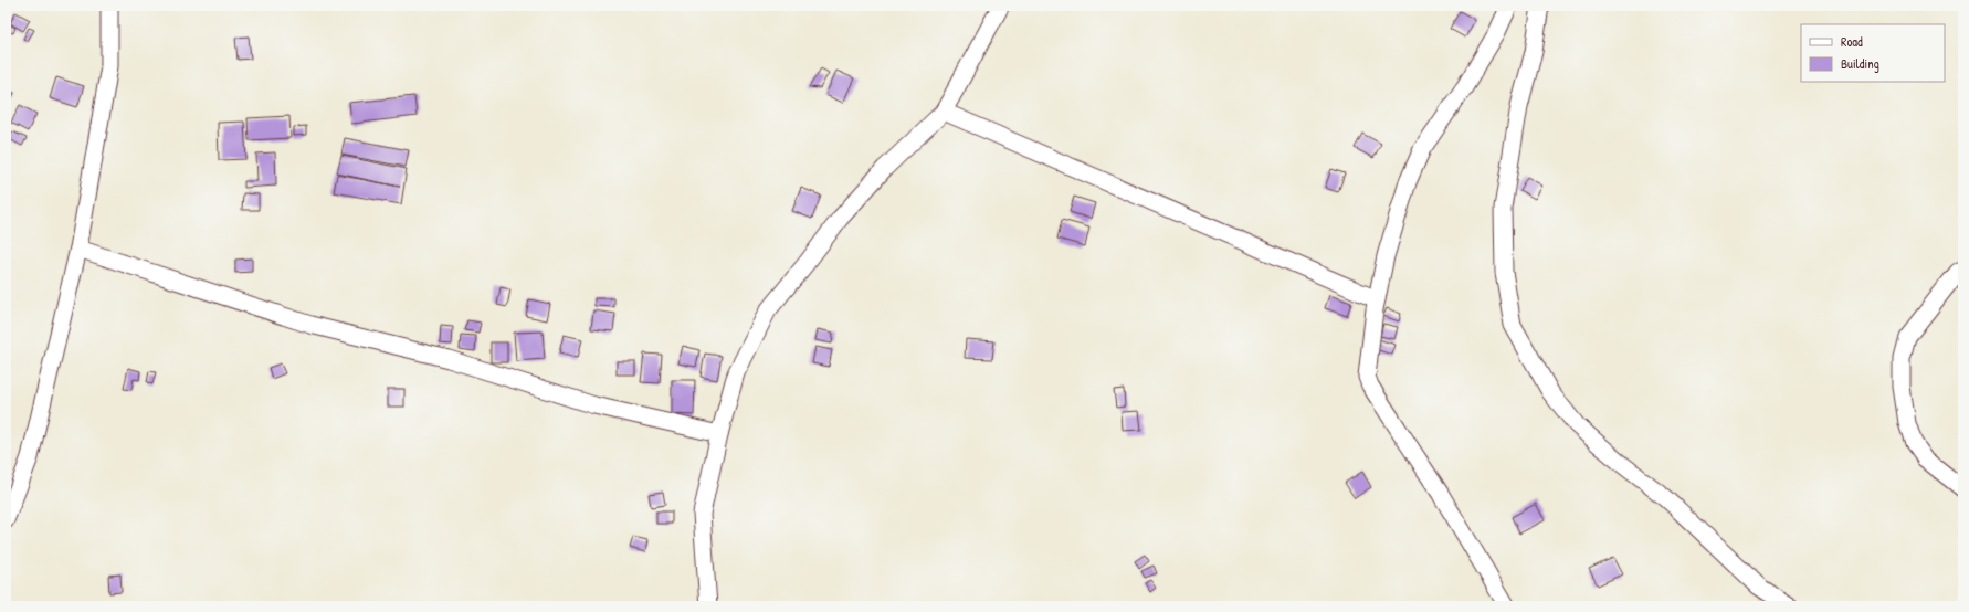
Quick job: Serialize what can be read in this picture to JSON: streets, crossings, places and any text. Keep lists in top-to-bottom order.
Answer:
{
  "legend": ["Road", "Building"]
}
